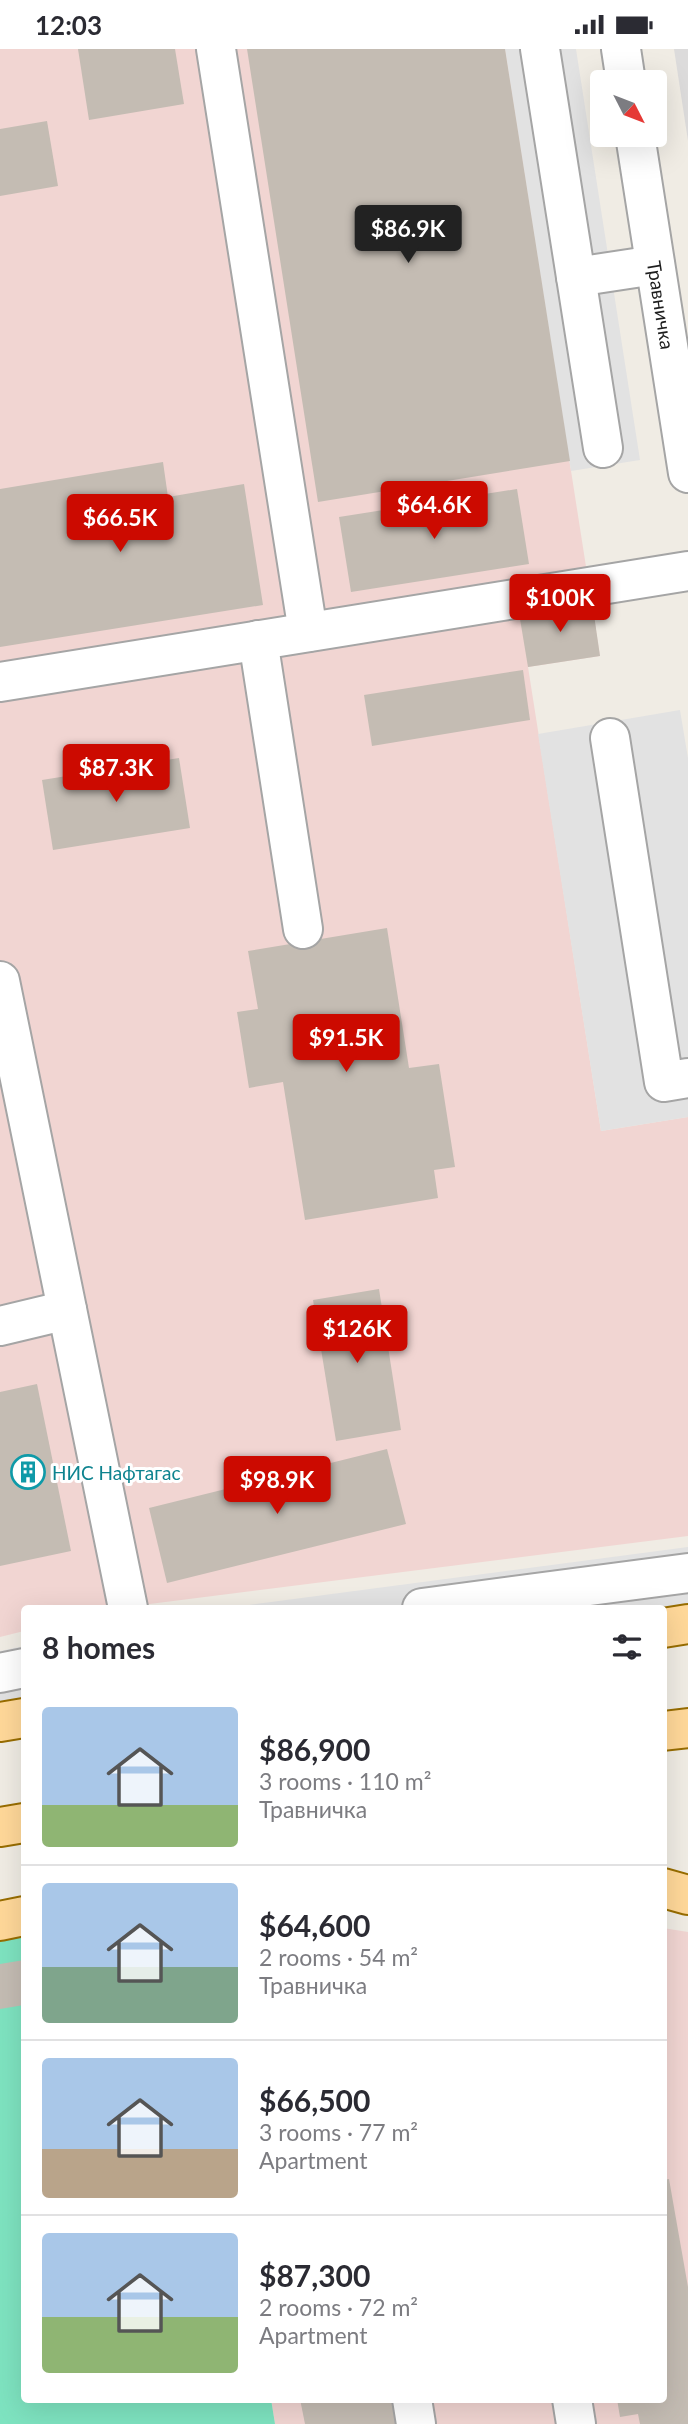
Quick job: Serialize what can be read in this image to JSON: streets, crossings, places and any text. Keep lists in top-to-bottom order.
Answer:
{
  "streets": {
    "street": ["Травничка"]
  },
  "places": {
    "building": ["НИС Нафтагас"]
  },
  "north": "bottom right",
  "page": {
    "status": "12:03",
    "price": [
      "$86.9K",
      "$64.6K",
      "$66.5K",
      "$100K",
      "$87.3K",
      "$91.5K",
      "$126K",
      "$98.9K"
    ],
    "heading": "8 homes",
    "list": [
      {
        "name": "$86,900",
        "note": "3 rooms · 110 m² · Травничка"
      },
      {
        "name": "$64,600",
        "note": "2 rooms · 54 m² · Травничка"
      },
      {
        "name": "$66,500",
        "note": "3 rooms · 77 m² · Apartment"
      },
      {
        "name": "$87,300",
        "note": "2 rooms · 72 m² · Apartment"
      }
    ]
  }
}
